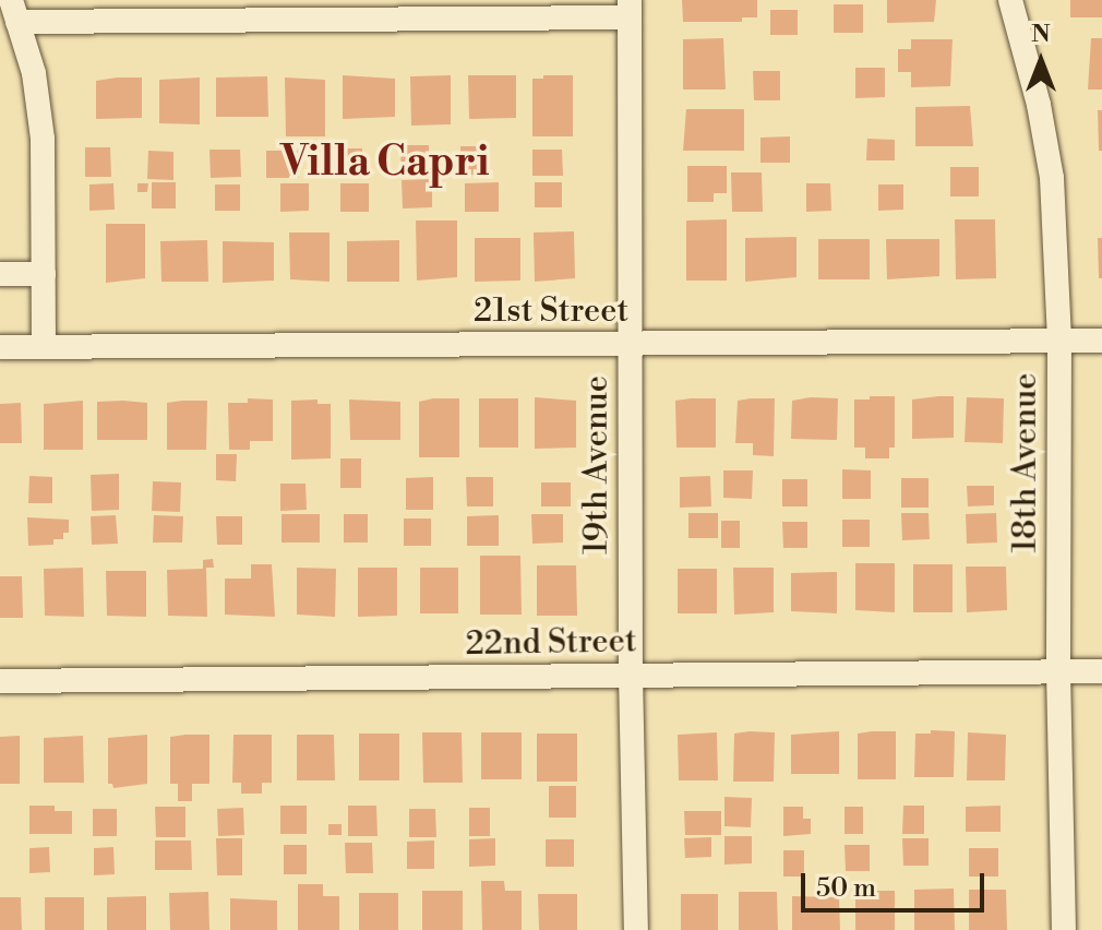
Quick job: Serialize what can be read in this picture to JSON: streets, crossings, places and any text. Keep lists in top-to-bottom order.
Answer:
{
  "streets": {
    "street": [
      "21st Street",
      "18th Avenue",
      "19th Avenue",
      "22nd Street"
    ]
  },
  "crossings": [
    ["21st Street", "18th Avenue"],
    ["21st Street", "19th Avenue"],
    ["18th Avenue", "22nd Street"],
    ["19th Avenue", "22nd Street"]
  ],
  "districts": ["Villa Capri"],
  "scale_bar": "50 m",
  "north": "top"
}
